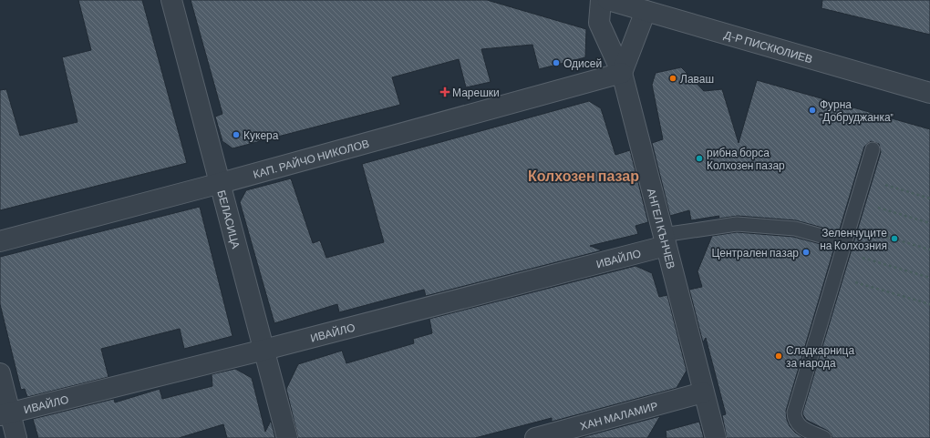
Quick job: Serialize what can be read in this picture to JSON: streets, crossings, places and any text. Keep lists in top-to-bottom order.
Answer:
{
  "streets": {
    "street": [
      "Д-Р ПИСКЮЛИЕВ",
      "КАП. РАЙЧО НИКОЛОВ",
      "БЕЛАСИЦА",
      "АНГЕЛ КЪНЧЕВ",
      "ИВАЙЛО",
      "ХАН МАЛАМИР"
    ]
  },
  "crossings": [
    ["КАП. РАЙЧО НИКОЛОВ", "БЕЛАСИЦА"],
    ["КАП. РАЙЧО НИКОЛОВ", "АНГЕЛ КЪНЧЕВ"],
    ["БЕЛАСИЦА", "ИВАЙЛО"],
    ["АНГЕЛ КЪНЧЕВ", "ИВАЙЛО"],
    ["АНГЕЛ КЪНЧЕВ", "ХАН МАЛАМИР"]
  ],
  "districts": ["Колхозен пазар"],
  "places": {
    "other": [
      "Одисей",
      "Лаваш",
      "Фурна \"Добруджанка\"",
      "Кукера",
      "рибна борса Колхозен пазар",
      "Зеленчуците на Колхозния",
      "Централен пазар",
      "Сладкарница за народа"
    ],
    "health": ["Марешки"]
  }
}
